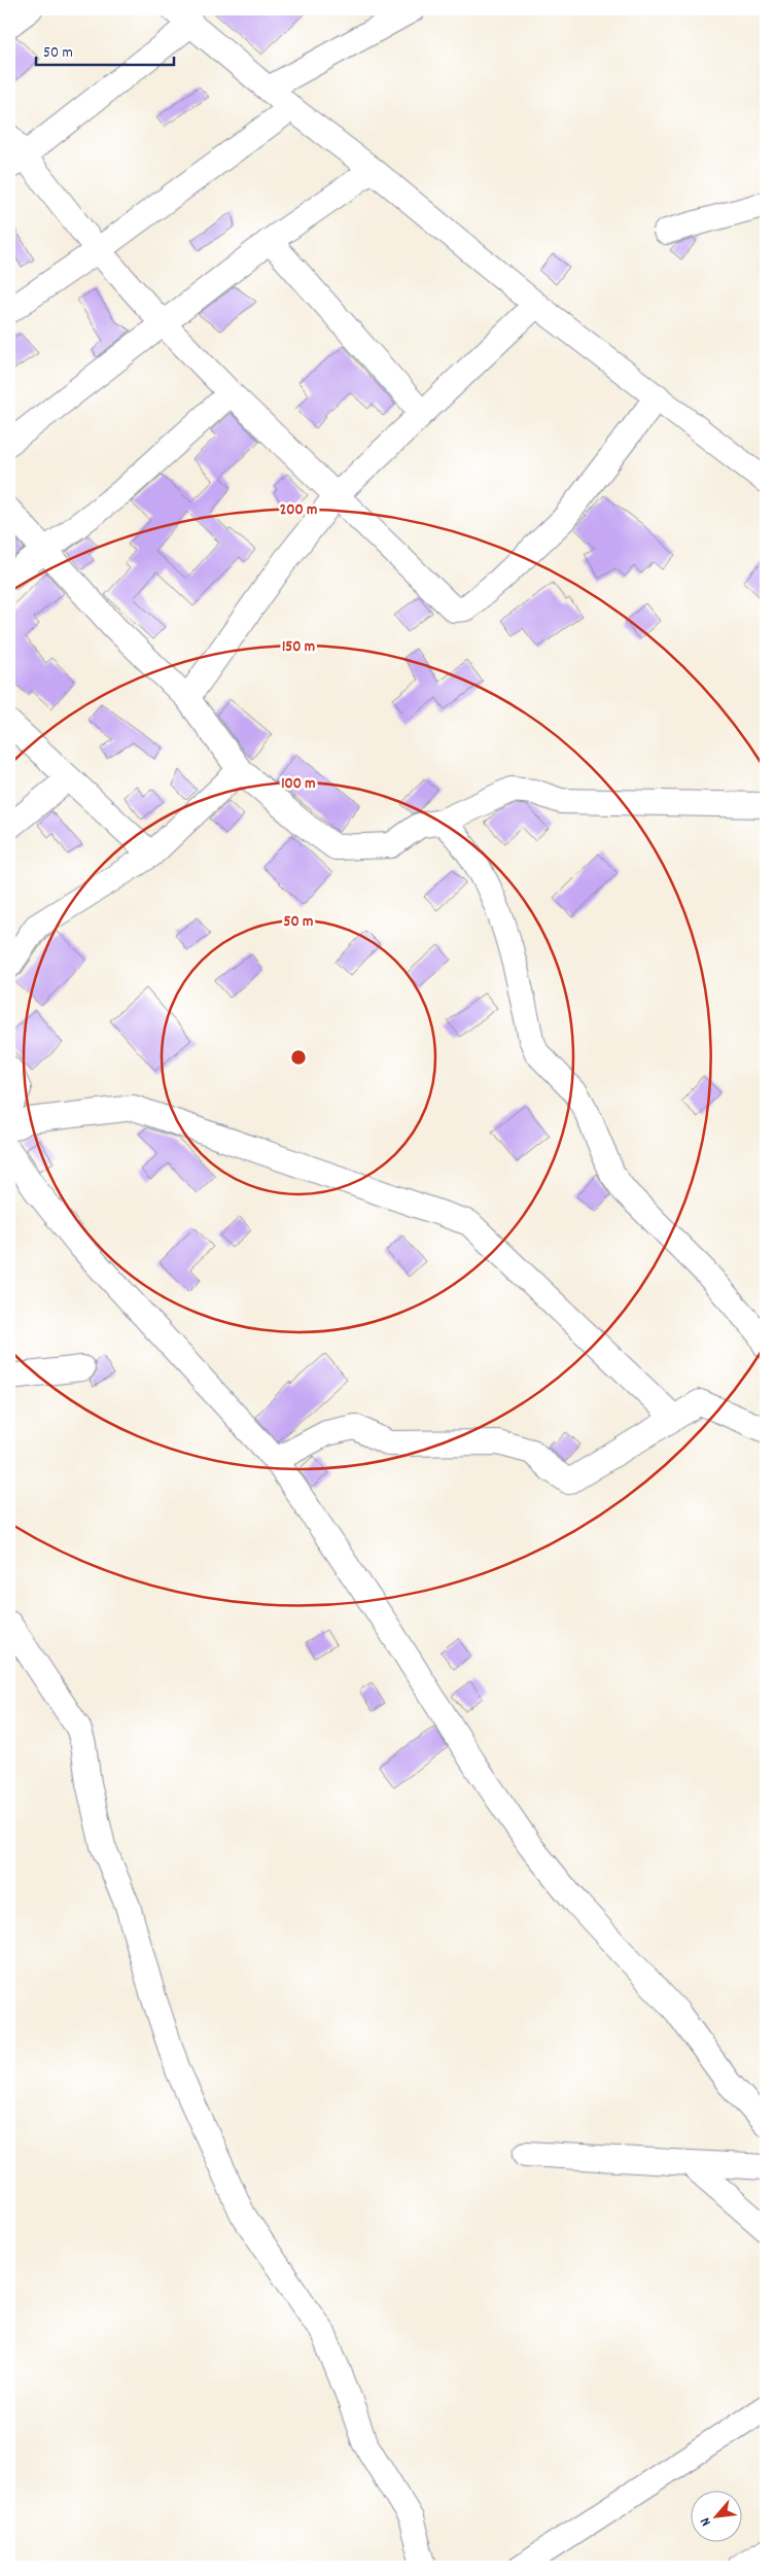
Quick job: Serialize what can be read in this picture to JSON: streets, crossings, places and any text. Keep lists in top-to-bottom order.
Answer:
{
  "scale_bar": "50 m",
  "north": "bottom left",
  "rings": [
    "200 m",
    "150 m",
    "100 m",
    "50 m"
  ]
}
